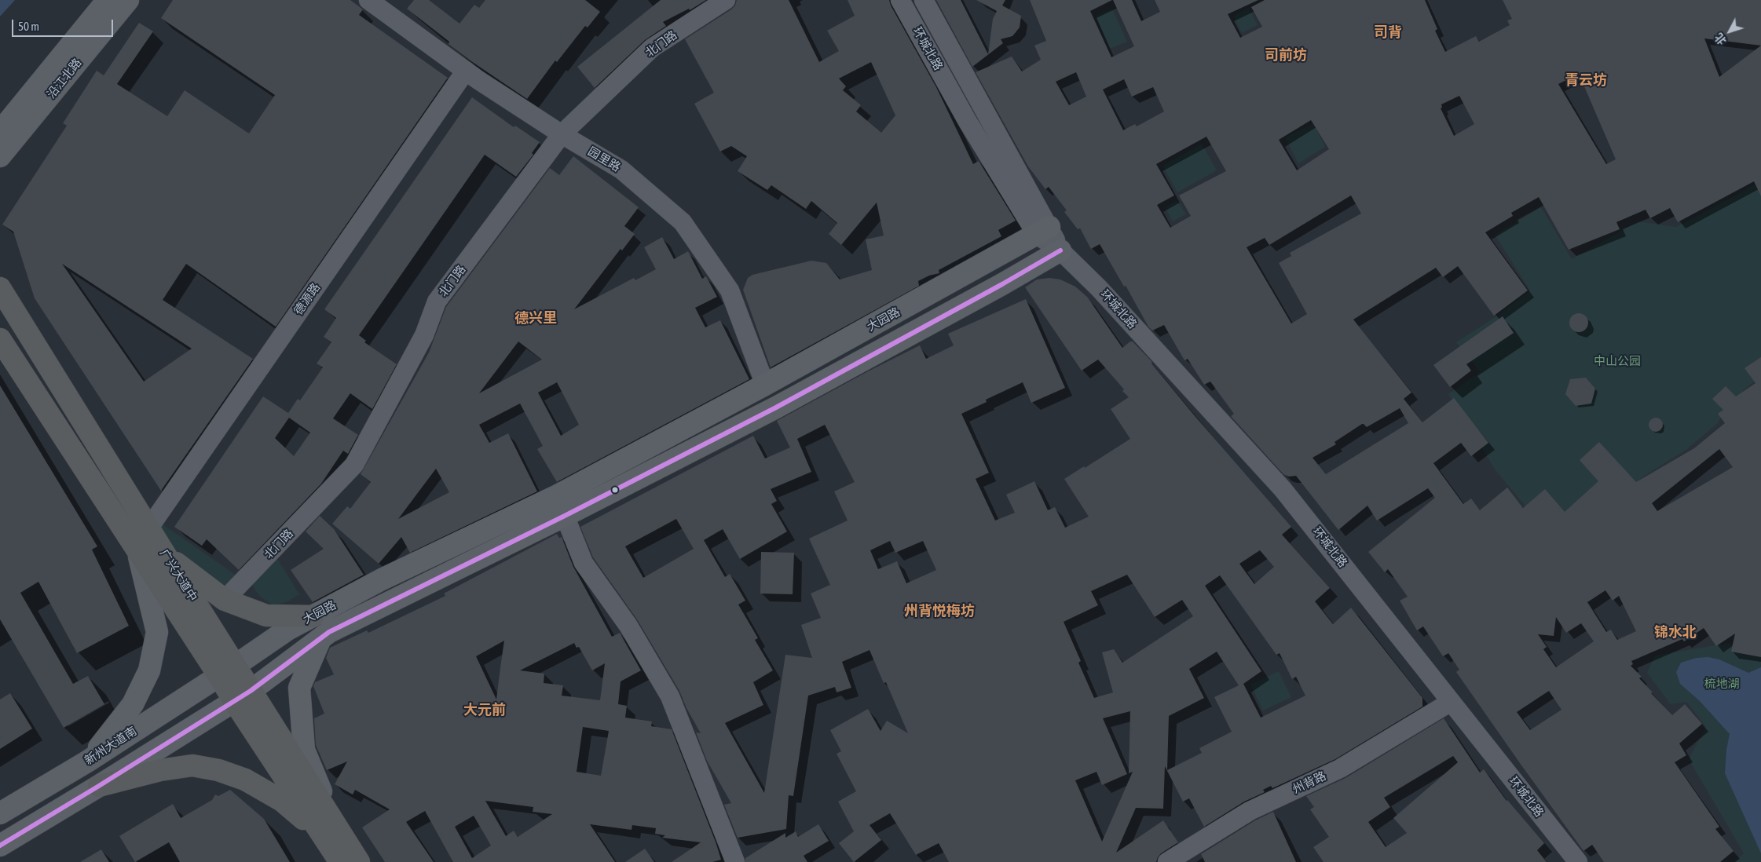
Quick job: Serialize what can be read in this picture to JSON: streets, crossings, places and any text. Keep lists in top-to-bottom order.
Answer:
{
  "streets": {
    "highway": ["广兴大道中"],
    "main road": ["沿江北路", "大园路", "新州大道南"],
    "street": [
      "北门路",
      "环城北路",
      "园里路",
      "德源路",
      "州背路"
    ]
  },
  "crossings": [
    ["北门路", "园里路"],
    ["环城北路", "大园路"],
    ["环城北路", "州背路"],
    ["园里路", "德源路"],
    ["园里路", "大园路"],
    ["德源路", "广兴大道中"],
    ["大园路", "广兴大道中"],
    ["大园路", "新州大道南"],
    ["广兴大道中", "新州大道南"]
  ],
  "districts": [
    "司背",
    "司前坊",
    "青云坊",
    "德兴里",
    "州背悦梅坊",
    "锦水北",
    "大元前"
  ],
  "parks": ["中山公园", "梳地湖"],
  "scale_bar": "50 m",
  "north": "bottom left"
}
